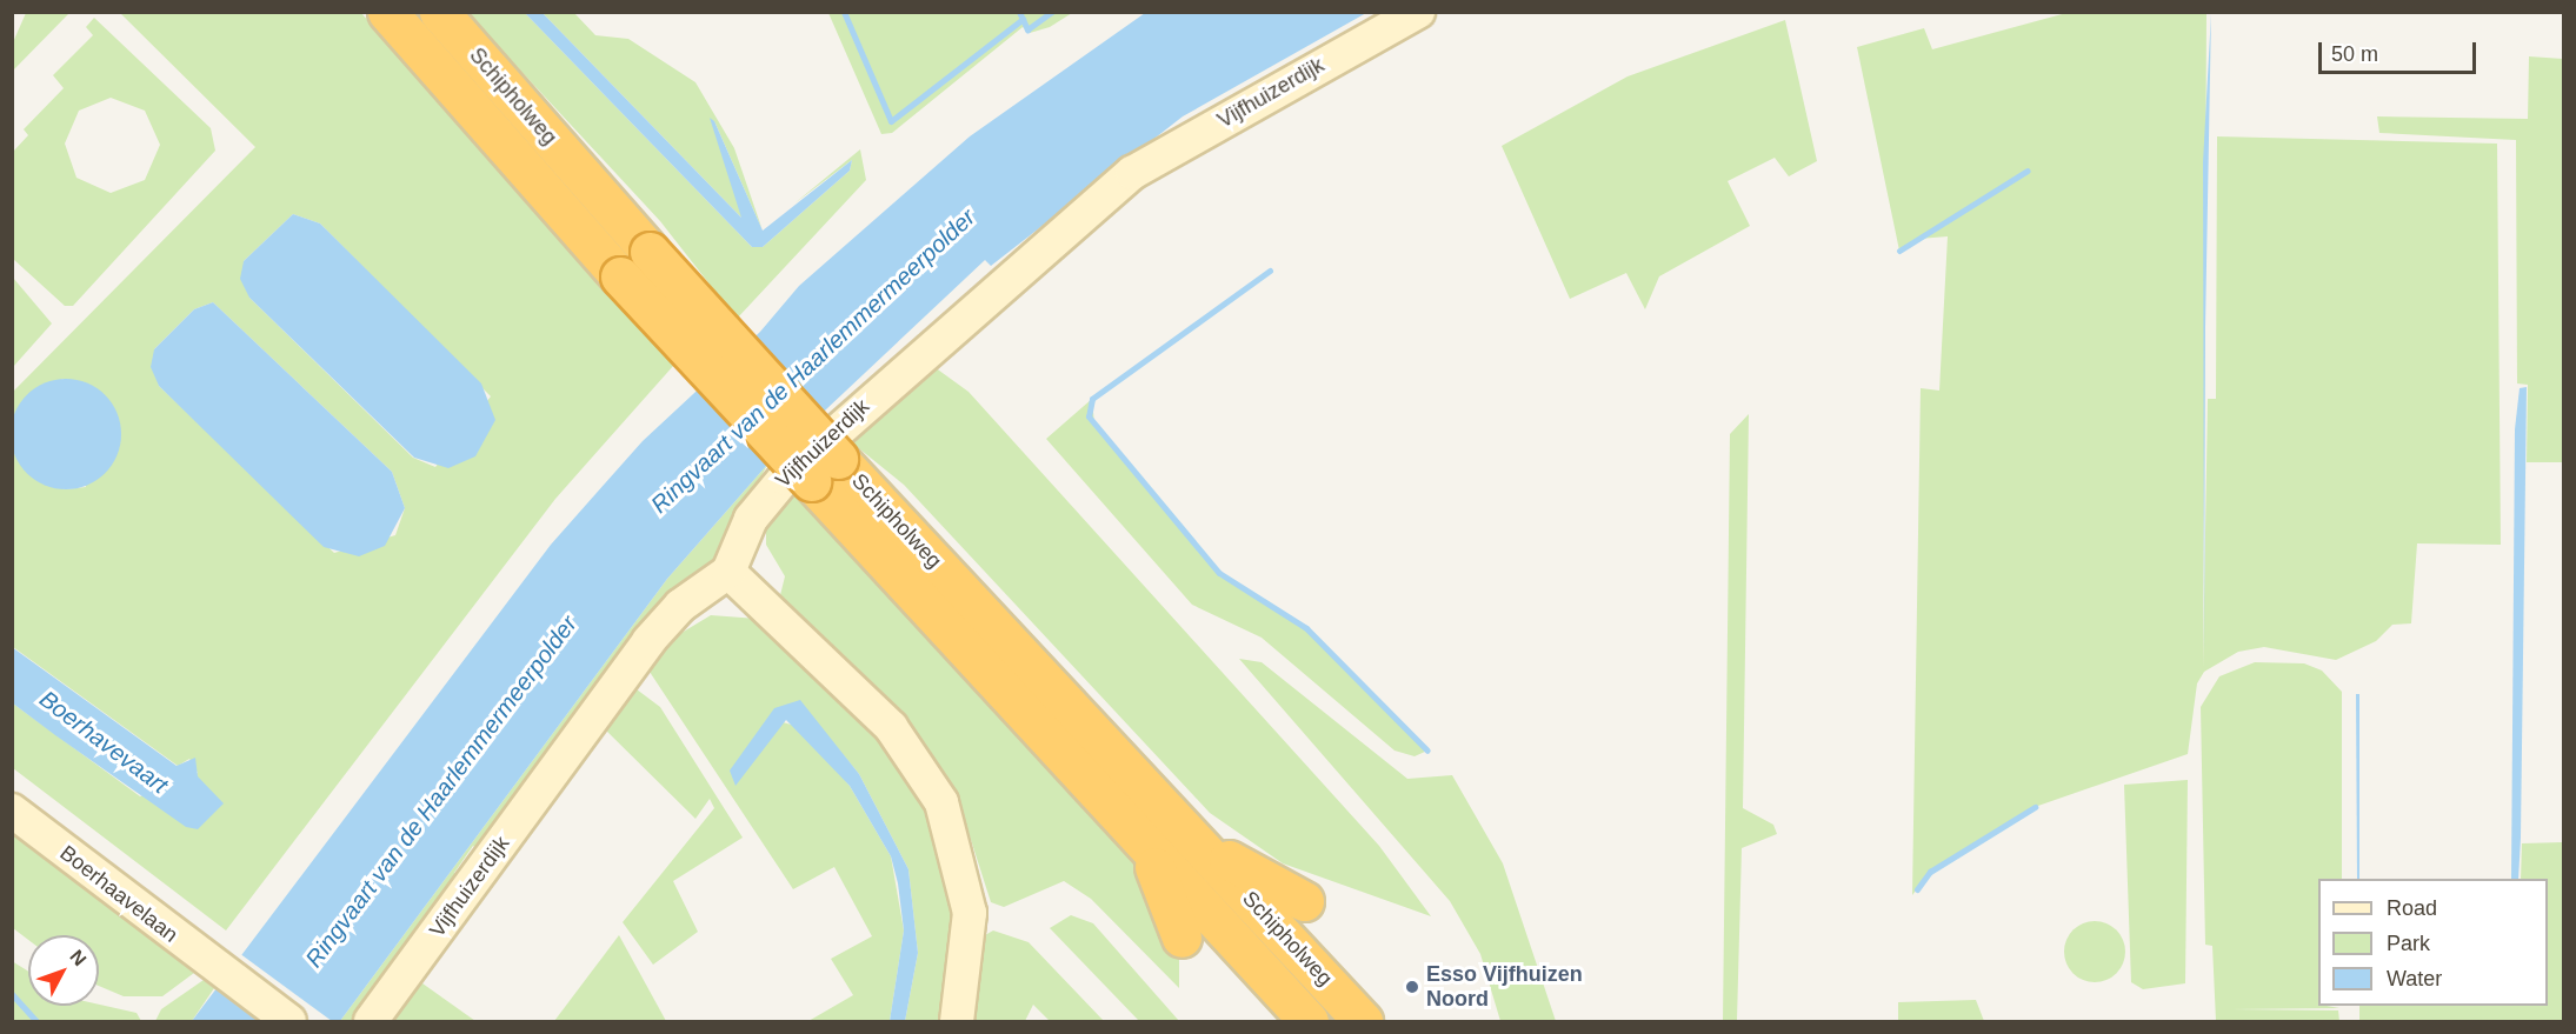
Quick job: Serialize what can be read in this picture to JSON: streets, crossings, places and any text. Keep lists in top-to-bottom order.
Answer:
{
  "streets": {
    "highway": ["Schipholweg"],
    "street": ["Vijfhuizerdijk", "Boerhaavelaan"]
  },
  "water": ["Ringvaart van de Haarlemmermeerpolder", "Boerhavevaart"],
  "places": ["Esso Vijfhuizen Noord"],
  "legend": ["Road", "Park", "Water"],
  "scale_bar": "50 m",
  "north": "top right"
}
